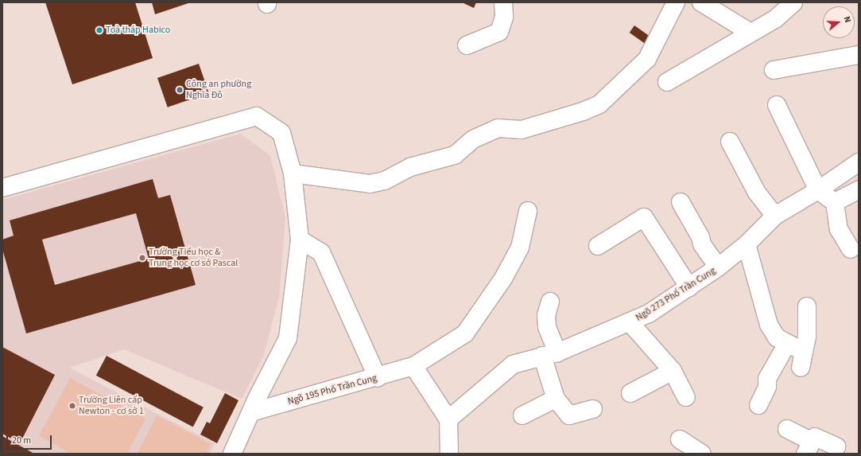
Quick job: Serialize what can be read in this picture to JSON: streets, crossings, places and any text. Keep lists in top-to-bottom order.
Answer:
{
  "streets": {
    "street": ["Ngõ 273 Phố Trần Cung", "Ngõ 195 Phố Trần Cung"]
  },
  "places": [
    "Toà tháp Habico",
    "Công an phường Nghĩa Đô",
    "Trường Tiểu học & Trung học cơ sở Pascal",
    "Trường Liên cấp Newton - cơ sở 1"
  ],
  "scale_bar": "20 m",
  "north": "right"
}
